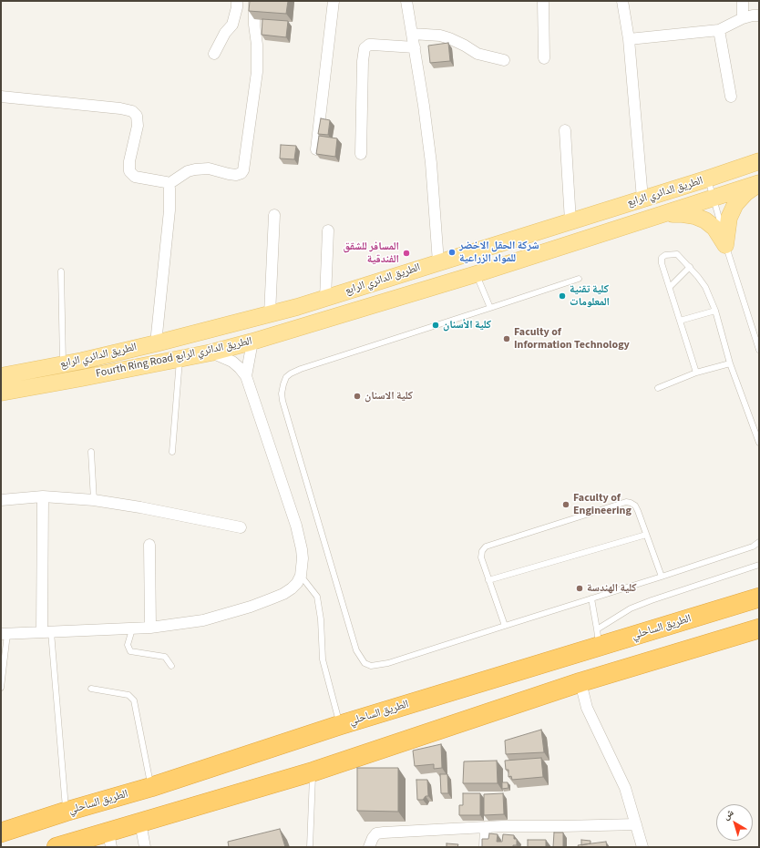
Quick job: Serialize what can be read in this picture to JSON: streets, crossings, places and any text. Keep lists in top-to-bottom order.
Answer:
{
  "streets": {
    "highway": ["الطريق الساحلي"],
    "main road": ["الطريق الدائري الرابع", "Fourth Ring Road الطريق الدائري الرابع"]
  },
  "crossings": [
    ["الطريق الدائري الرابع", "Fourth Ring Road الطريق الدائري الرابع"]
  ],
  "places": [
    "شركة الحقل الاخضر للمواد الزراعية",
    "المسافر للشقق الفندقية",
    "كلية تقنية المعلومات",
    "كلية الأسنان",
    "Faculty of Information Technology",
    "كلية الاسنان",
    "Faculty of Engineering",
    "كلية الهندسة"
  ],
  "north": "top left"
}
